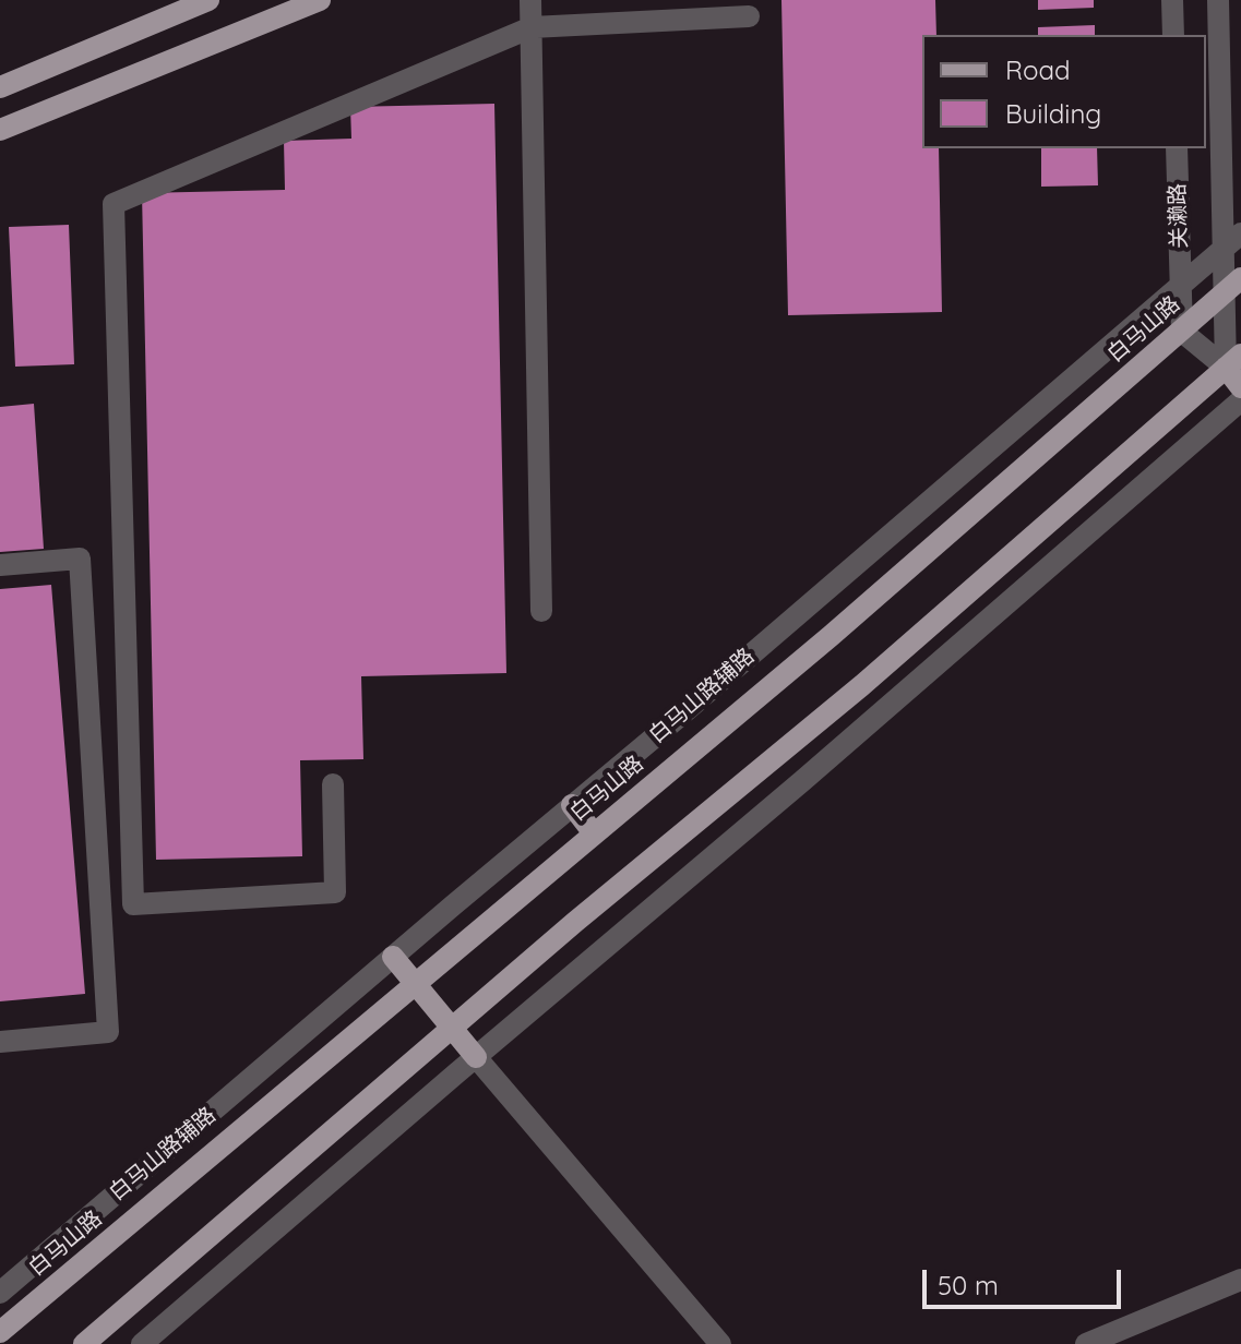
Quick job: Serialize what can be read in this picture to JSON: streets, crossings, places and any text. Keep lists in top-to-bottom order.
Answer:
{
  "streets": {
    "main road": ["白马山路"],
    "street": ["关濑路", "白马山路辅路"]
  },
  "crossings": [
    ["关濑路", "白马山路"],
    ["关濑路", "白马山路辅路"]
  ],
  "legend": ["Road", "Building"],
  "scale_bar": "50 m"
}
